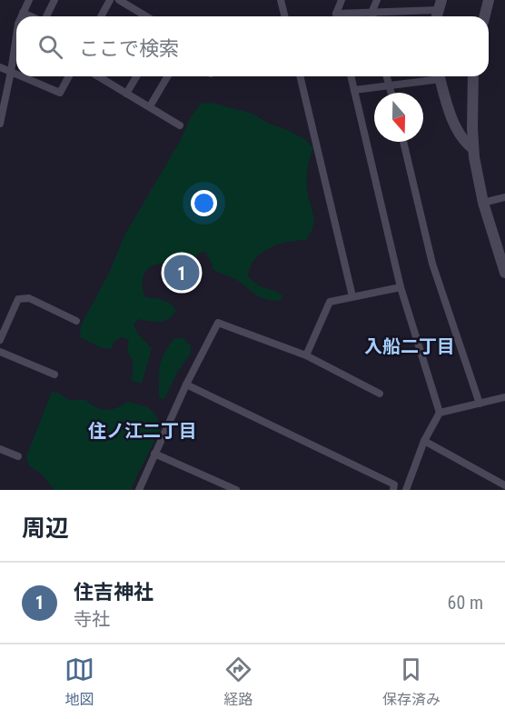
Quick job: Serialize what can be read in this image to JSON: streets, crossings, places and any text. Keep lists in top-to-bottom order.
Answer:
{
  "districts": ["入船二丁目", "住ノ江二丁目"],
  "north": "bottom",
  "page": {
    "search": "ここで検索",
    "pins": "1",
    "heading": "周辺",
    "list": [
      {
        "mark": "1",
        "name": "住吉神社",
        "note": "寺社",
        "value": "60 m"
      }
    ],
    "nav": ["地図", "経路", "保存済み"]
  }
}
